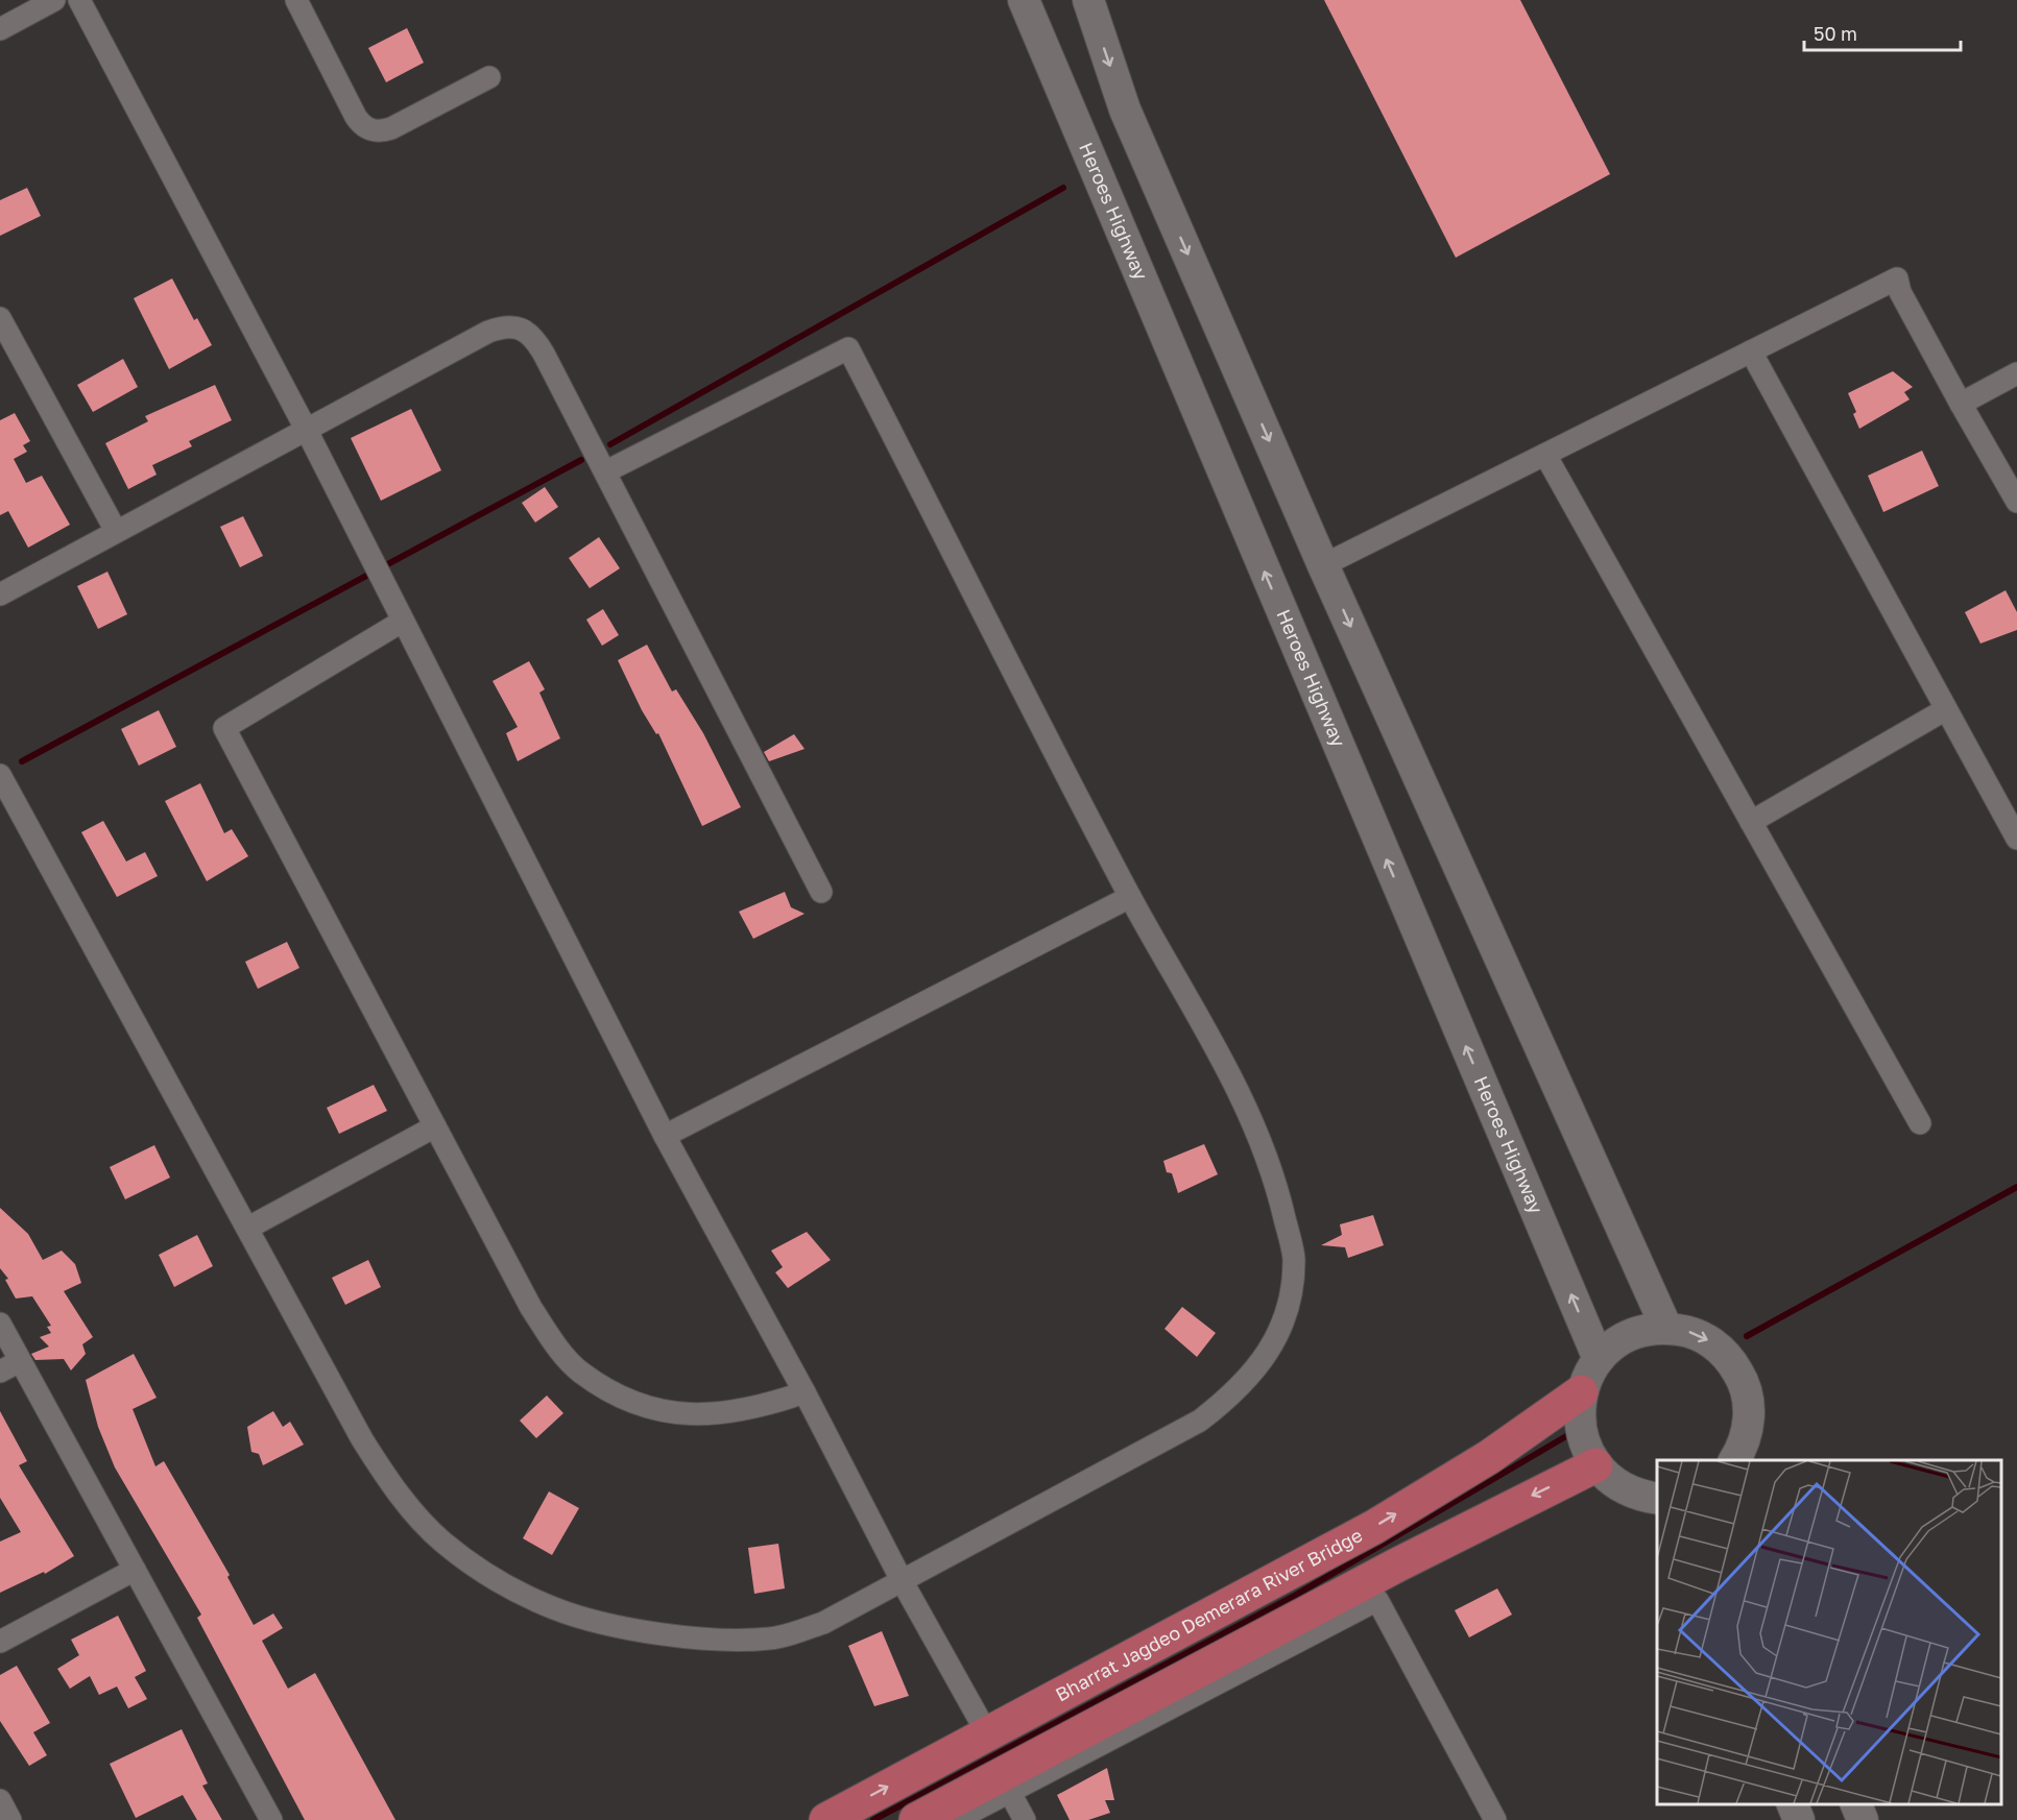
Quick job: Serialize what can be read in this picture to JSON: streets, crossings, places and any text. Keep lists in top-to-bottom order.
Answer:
{
  "streets": {
    "main road": ["Heroes Highway", "Bharrat Jagdeo Demerara River Bridge"]
  },
  "scale_bar": "50 m"
}
